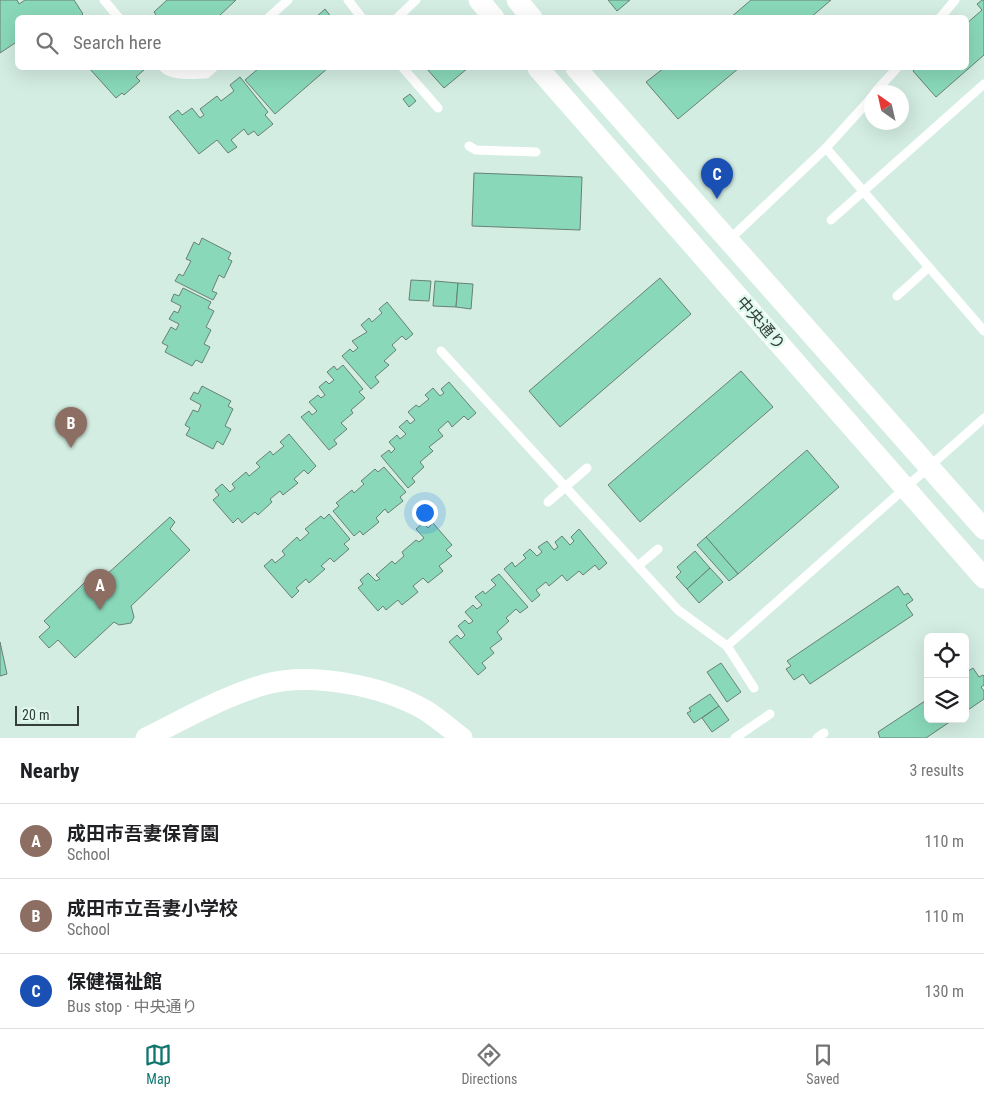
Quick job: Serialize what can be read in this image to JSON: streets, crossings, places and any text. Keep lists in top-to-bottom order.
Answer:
{
  "streets": {
    "street": ["中央通り"]
  },
  "scale_bar": "20 m",
  "north": "top left",
  "page": {
    "search": "Search here",
    "pins": ["C", "B", "A"],
    "scale": "20 m",
    "heading": ["Nearby", "3 results"],
    "list": [
      {
        "mark": "A",
        "name": "成田市吾妻保育園",
        "note": "School",
        "value": "110 m"
      },
      {
        "mark": "B",
        "name": "成田市立吾妻小学校",
        "note": "School",
        "value": "110 m"
      },
      {
        "mark": "C",
        "name": "保健福祉館",
        "note": "Bus stop · 中央通り",
        "value": "130 m"
      }
    ],
    "nav": ["Map", "Directions", "Saved"]
  }
}
